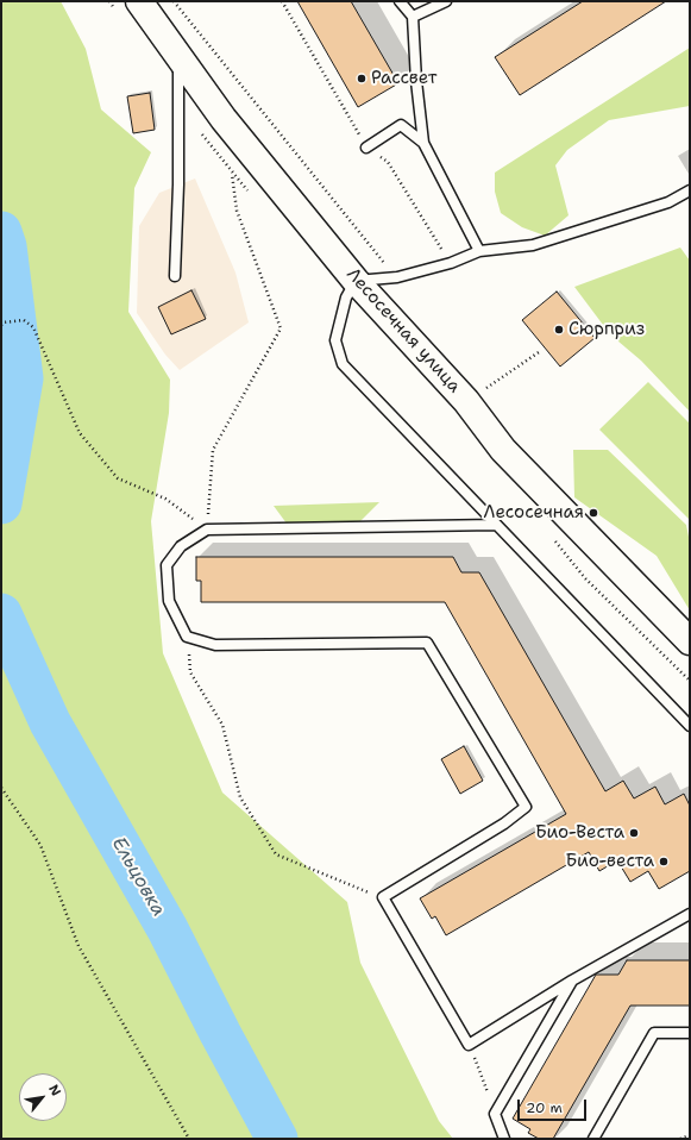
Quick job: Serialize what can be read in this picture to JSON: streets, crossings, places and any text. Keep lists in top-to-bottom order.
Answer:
{
  "streets": {
    "street": ["Лесосечная улица"]
  },
  "water": ["Ельцовка"],
  "places": [
    "Рассвет",
    "Сюрприз",
    "Лесосечная",
    "Био-Веста",
    "Био-веста"
  ],
  "scale_bar": "20 m",
  "north": "top right"
}
